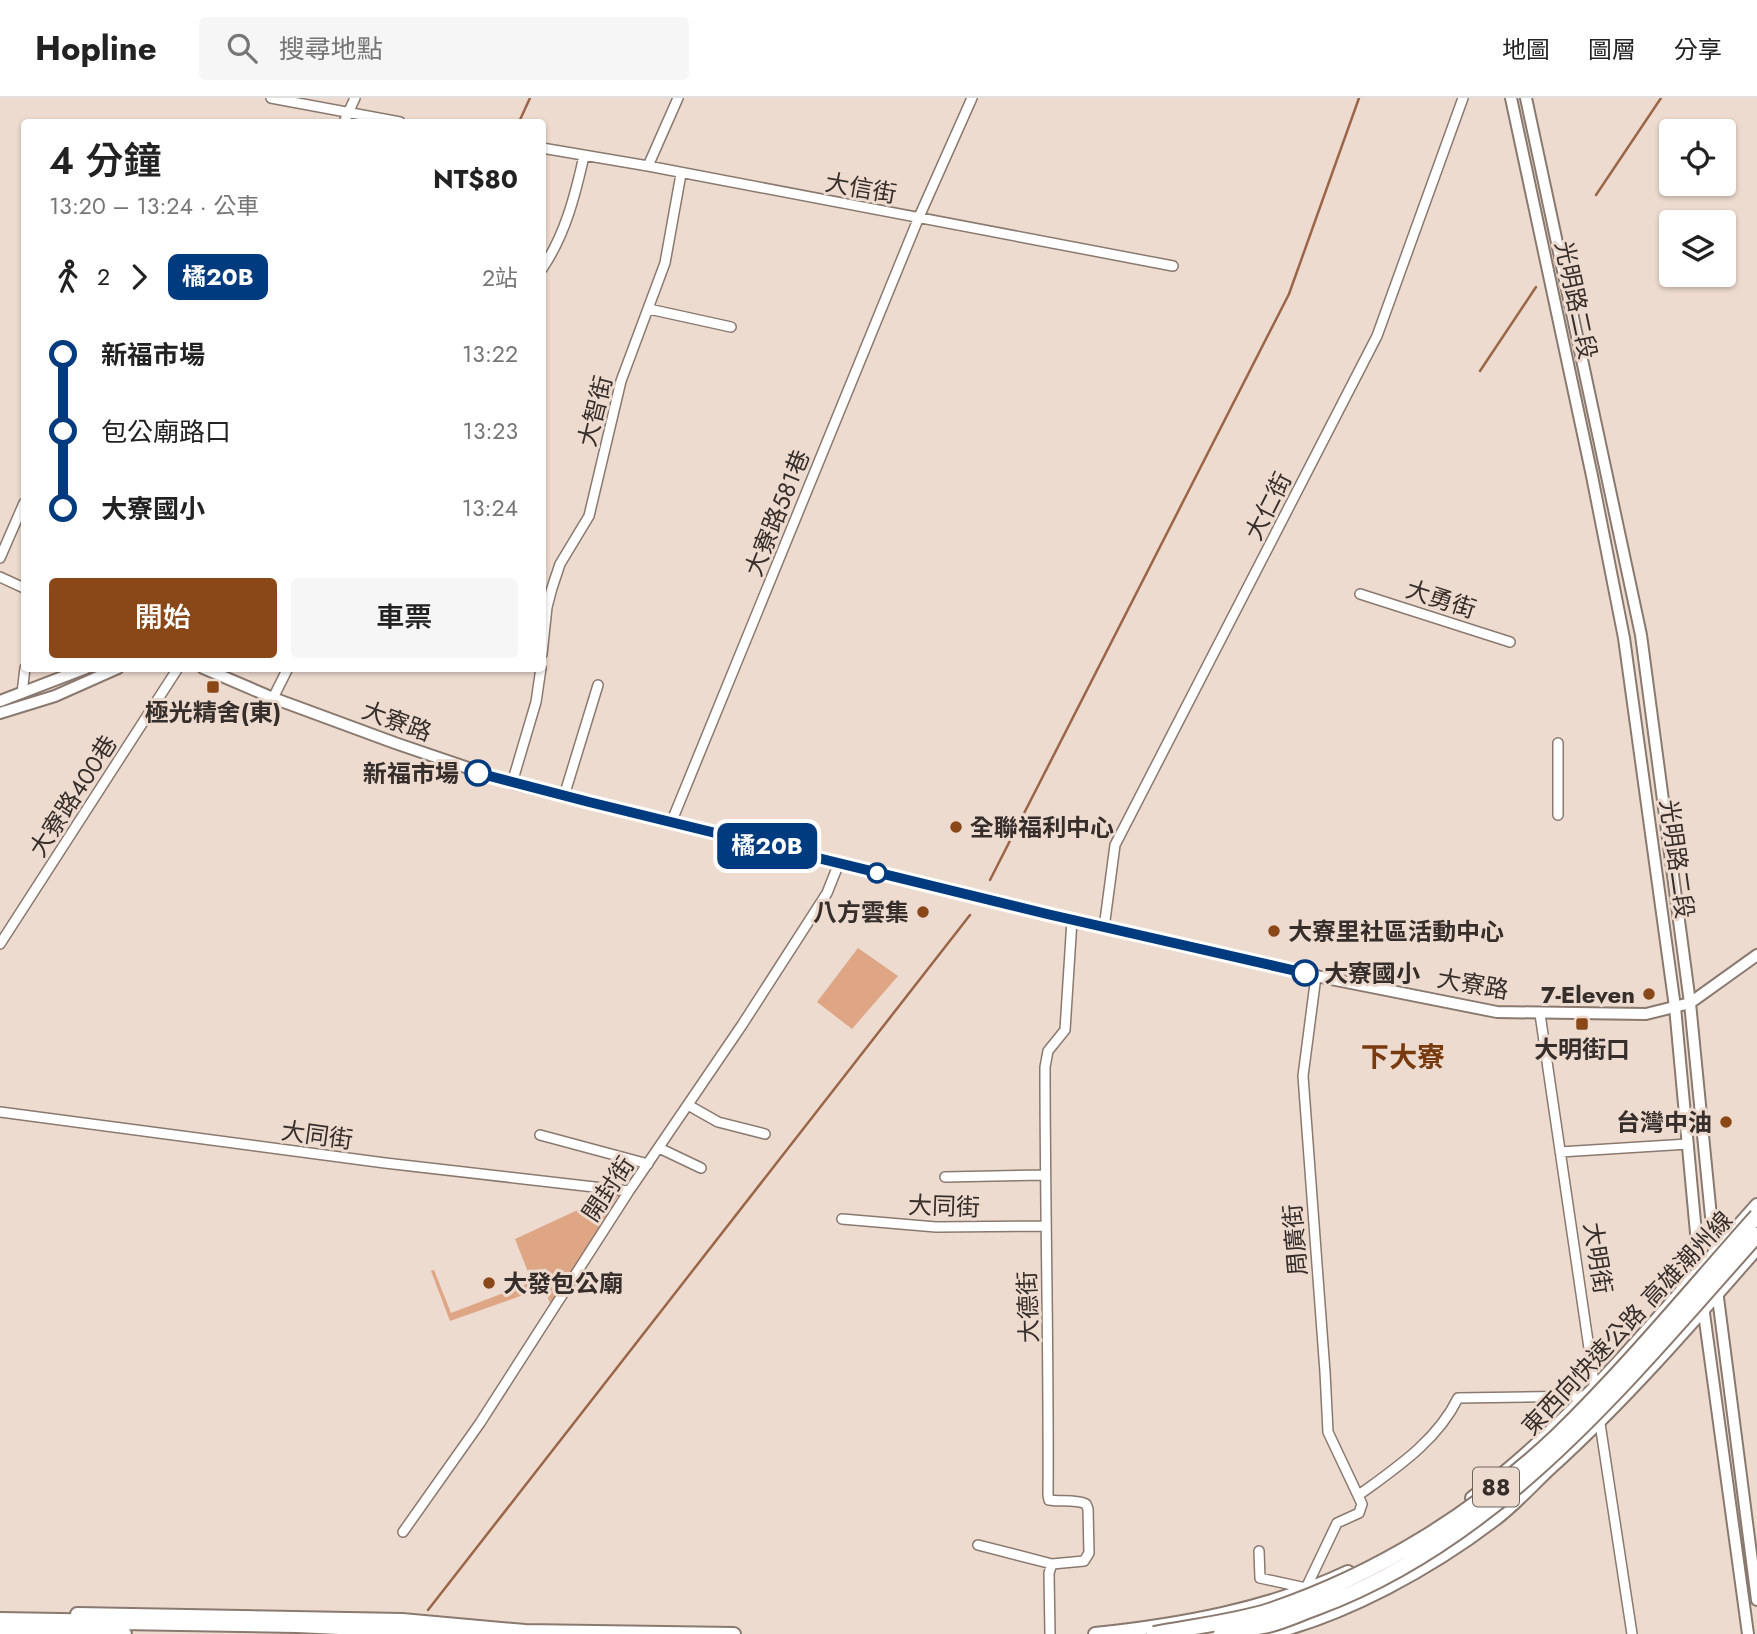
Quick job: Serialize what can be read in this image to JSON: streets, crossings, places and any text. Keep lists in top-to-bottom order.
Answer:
{
  "streets": {
    "highway": ["東西向快速公路 高雄潮州線", "88"],
    "street": [
      "大信街",
      "光明路二段",
      "大智街",
      "大仁街",
      "大寮路581巷",
      "大勇街",
      "大寮路",
      "大寮路400巷",
      "大同街",
      "開封街",
      "周廣街",
      "大明街",
      "大德街"
    ]
  },
  "crossings": [
    ["大信街", "大智街"],
    ["大信街", "大寮路581巷"],
    ["光明路二段", "大寮路"],
    ["大仁街", "大寮路"],
    ["大寮路581巷", "大寮路"],
    ["大寮路", "開封街"],
    ["大寮路", "周廣街"],
    ["大寮路", "大明街"],
    ["大寮路", "大德街"],
    ["大同街", "開封街"],
    ["大同街", "大德街"]
  ],
  "districts": ["下大寮"],
  "places": {
    "transit": ["極光精舍(東)", "大明街口"],
    "other": [
      "新福市場",
      "全聯福利中心",
      "八方雲集",
      "大寮里社區活動中心",
      "大寮國小",
      "7-Eleven",
      "台灣中油",
      "大發包公廟"
    ]
  },
  "lines": ["bus line 橘20B"],
  "page": {
    "header": "Hopline",
    "search": "搜尋地點",
    "nav": ["地圖", "圖層", "分享"],
    "on_map": "橘20B",
    "heading": ["4 分鐘", "13:20 – 13:24 · 公車", "NT$80"],
    "legs": ["2", "橘20B", "2站"],
    "list": [
      {
        "name": "新福市場",
        "value": "13:22"
      },
      {
        "name": "包公廟路口",
        "value": "13:23"
      },
      {
        "name": "大寮國小",
        "value": "13:24"
      }
    ],
    "buttons": ["開始", "車票"]
  }
}
